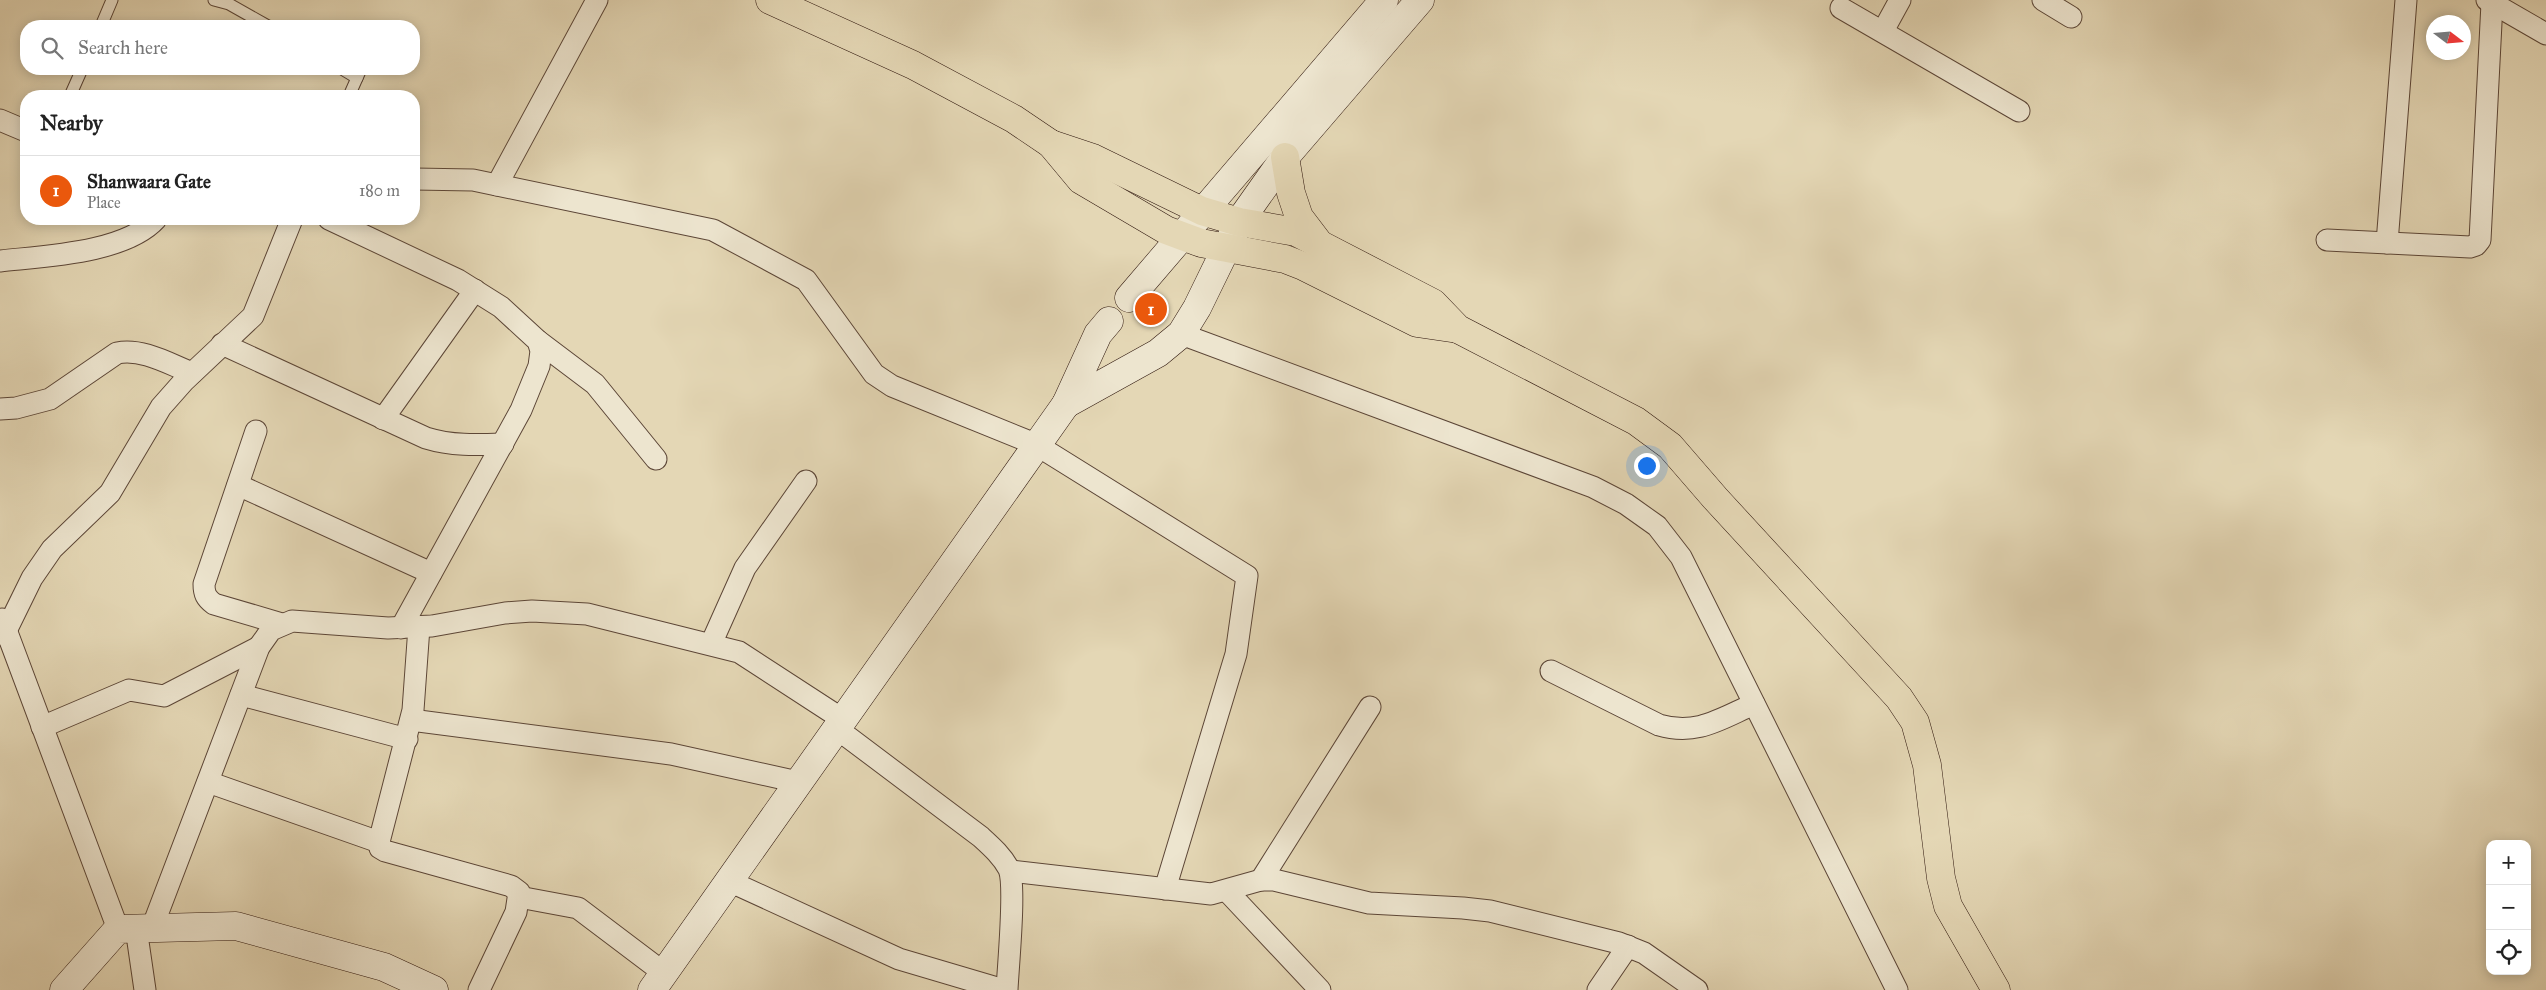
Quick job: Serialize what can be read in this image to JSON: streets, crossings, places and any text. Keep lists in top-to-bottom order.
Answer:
{
  "north": "right",
  "page": {
    "search": "Search here",
    "heading": "Nearby",
    "list": [
      {
        "mark": "1",
        "name": "Shanwaara Gate",
        "note": "Place",
        "value": "180 m"
      }
    ],
    "pins": "1",
    "map_buttons": ["+", "−"]
  }
}
